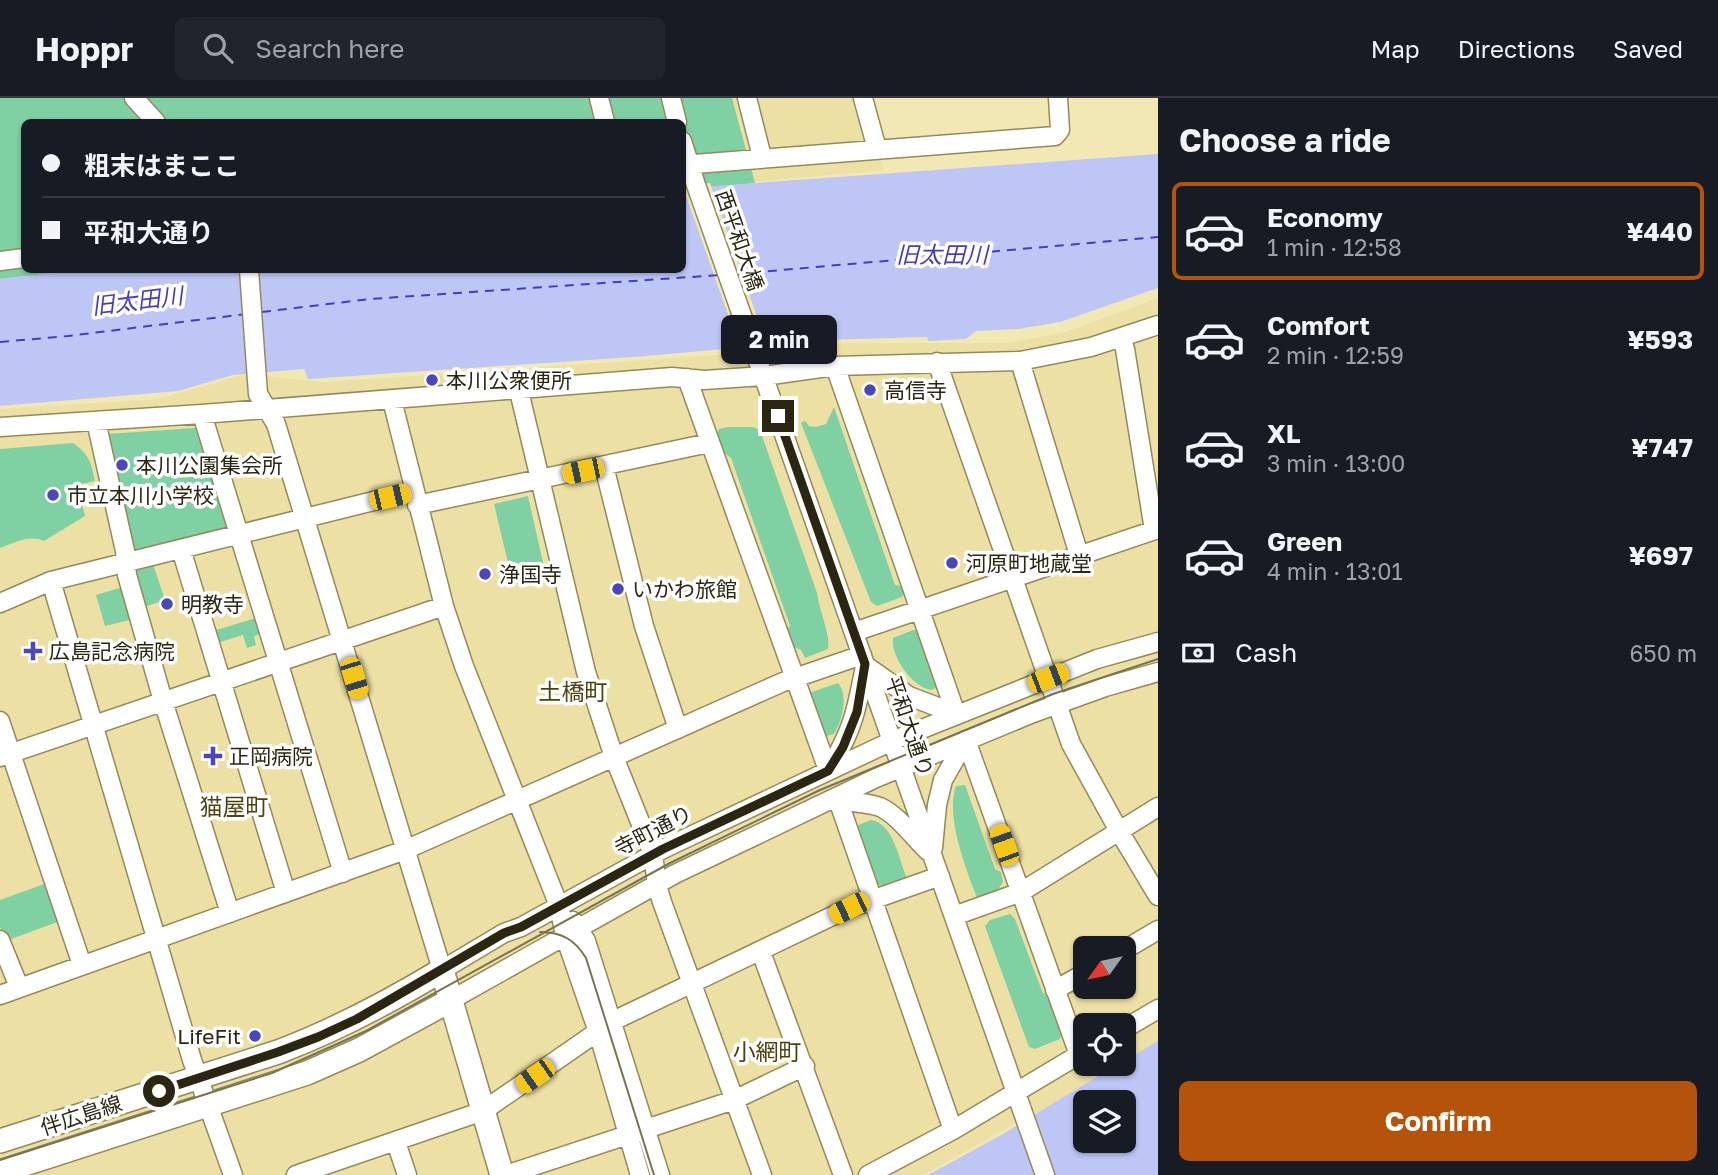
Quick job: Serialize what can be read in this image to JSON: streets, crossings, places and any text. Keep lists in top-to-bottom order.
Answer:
{
  "streets": {
    "main road": ["伴広島線"],
    "street": ["西平和大橋", "平和大通り", "寺町通り"]
  },
  "crossings": [
    ["西平和大橋", "平和大通り"],
    ["平和大通り", "寺町通り"],
    ["寺町通り", "伴広島線"]
  ],
  "districts": ["土橋町", "猫屋町", "小網町"],
  "water": ["旧太田川"],
  "places": {
    "other": [
      "本川公衆便所",
      "高信寺",
      "本川公園集会所",
      "市立本川小学校",
      "河原町地蔵堂",
      "浄国寺",
      "いかわ旅館",
      "明教寺",
      "LifeFit"
    ],
    "health": ["広島記念病院", "正岡病院"]
  },
  "north": "bottom left",
  "page": {
    "header": "Hoppr",
    "search": "Search here",
    "nav": ["Map", "Directions", "Saved"],
    "heading": "Choose a ride",
    "banner": ["粗末はまここ", "平和大通り"],
    "list": [
      {
        "name": "Economy",
        "note": "1 min · 12:58",
        "value": "¥440"
      },
      {
        "name": "Comfort",
        "note": "2 min · 12:59",
        "value": "¥593"
      },
      {
        "name": "XL",
        "note": "3 min · 13:00",
        "value": "¥747"
      },
      {
        "name": "Green",
        "note": "4 min · 13:01",
        "value": "¥697"
      }
    ],
    "bubble": "2 min",
    "pay": ["Cash", "650 m"],
    "buttons": "Confirm"
  }
}
